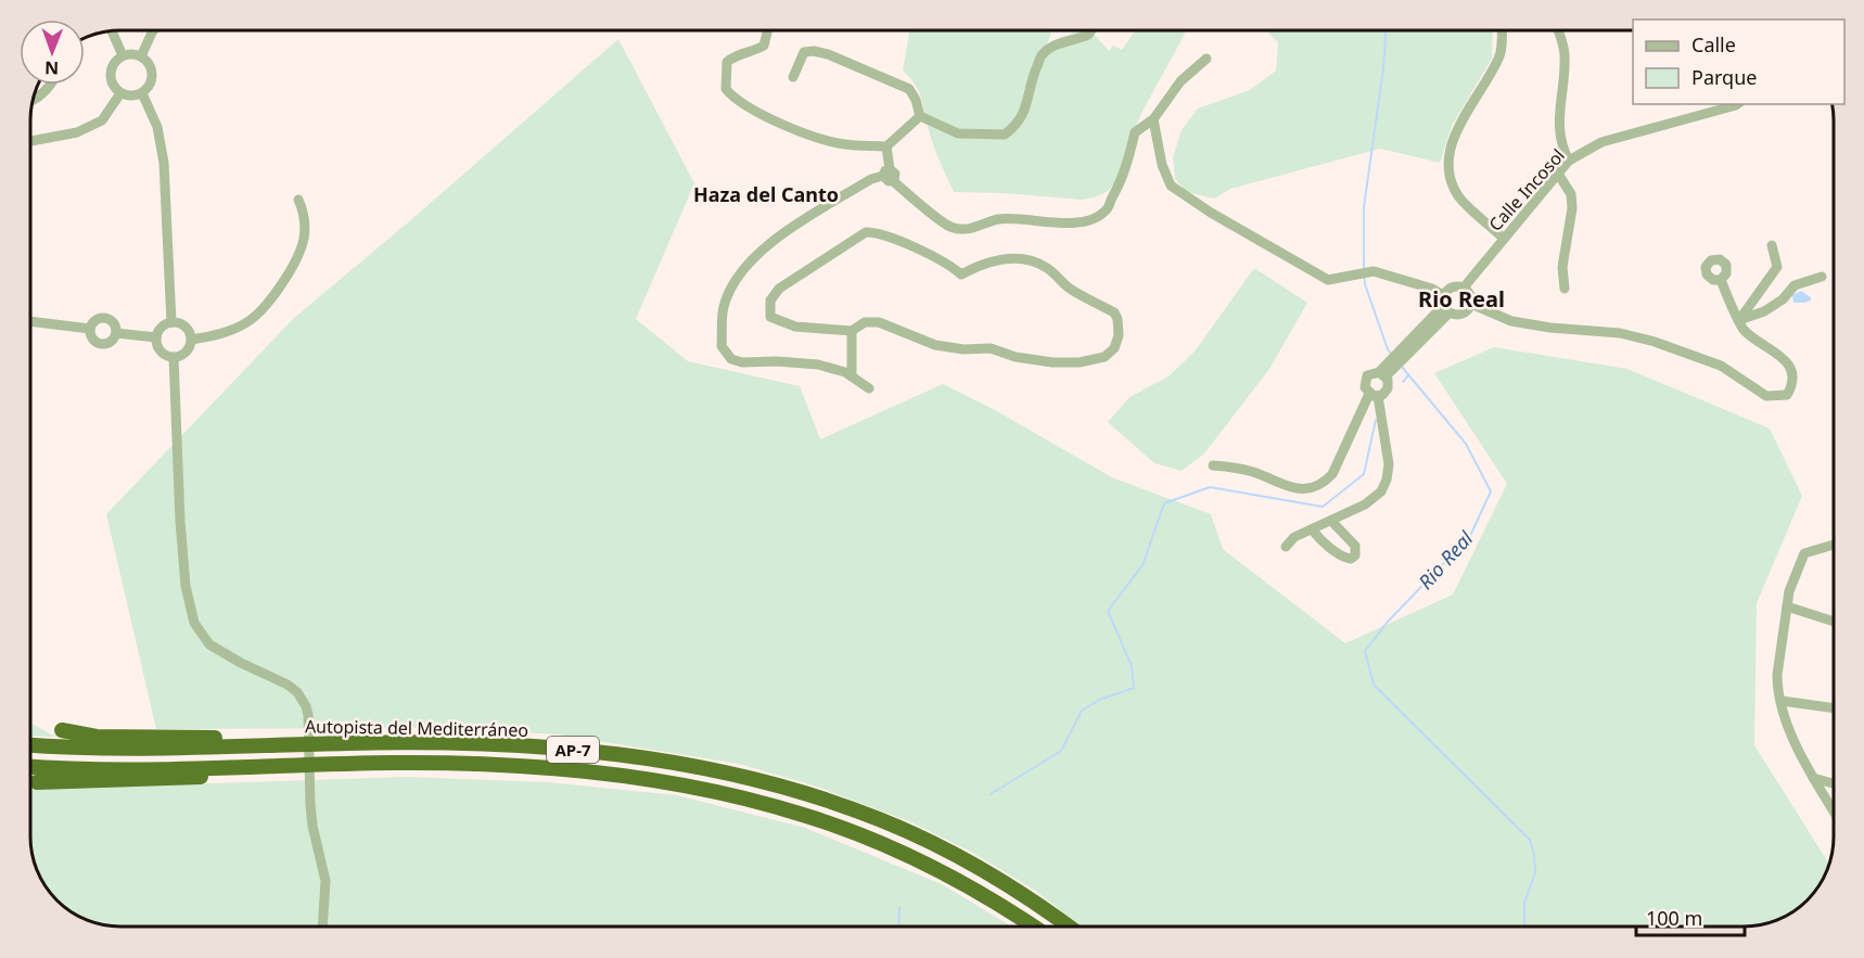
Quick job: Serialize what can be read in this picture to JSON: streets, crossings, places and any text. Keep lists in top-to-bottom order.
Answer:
{
  "streets": {
    "highway": ["Autopista del Mediterráneo", "AP-7"],
    "street": ["Calle Incosol"]
  },
  "districts": ["Haza del Canto", "Rio Real"],
  "water": ["Rio Real"],
  "legend": ["Calle", "Parque"],
  "scale_bar": "100 m",
  "north": "bottom"
}
